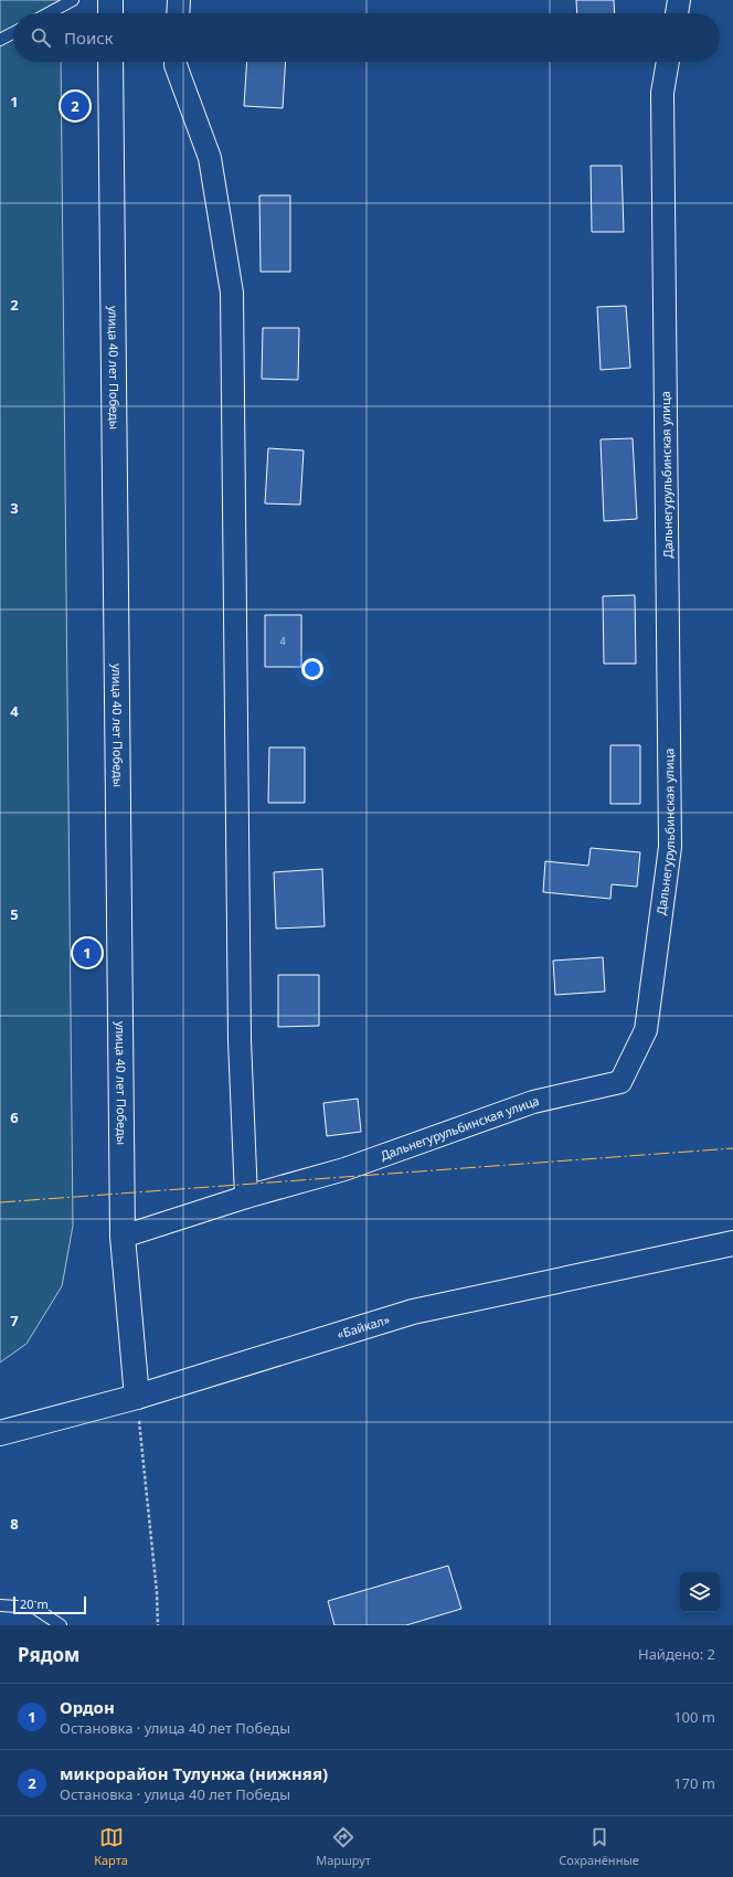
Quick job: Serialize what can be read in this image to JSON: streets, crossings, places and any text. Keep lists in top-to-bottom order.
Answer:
{
  "streets": {
    "main road": ["улица 40 лет Победы", "«Байкал»"],
    "street": ["Дальнегурульбинская улица"]
  },
  "crossings": [
    ["улица 40 лет Победы", "Дальнегурульбинская улица"],
    ["улица 40 лет Победы", "«Байкал»"]
  ],
  "house_numbers": ["4"],
  "scale_bar": "20 m",
  "page": {
    "search": "Поиск",
    "pins": ["2", "1"],
    "scale": "20 m",
    "heading": ["Рядом", "Найдено: 2"],
    "list": [
      {
        "mark": "1",
        "name": "Ордон",
        "note": "Остановка · улица 40 лет Победы",
        "value": "100 m"
      },
      {
        "mark": "2",
        "name": "микрорайон Тулунжа (нижняя)",
        "note": "Остановка · улица 40 лет Победы",
        "value": "170 m"
      }
    ],
    "nav": ["Карта", "Маршрут", "Сохранённые"]
  },
  "grid": {
    "rows": [
      "1",
      "2",
      "3",
      "4",
      "5",
      "6",
      "7",
      "8"
    ]
  }
}
